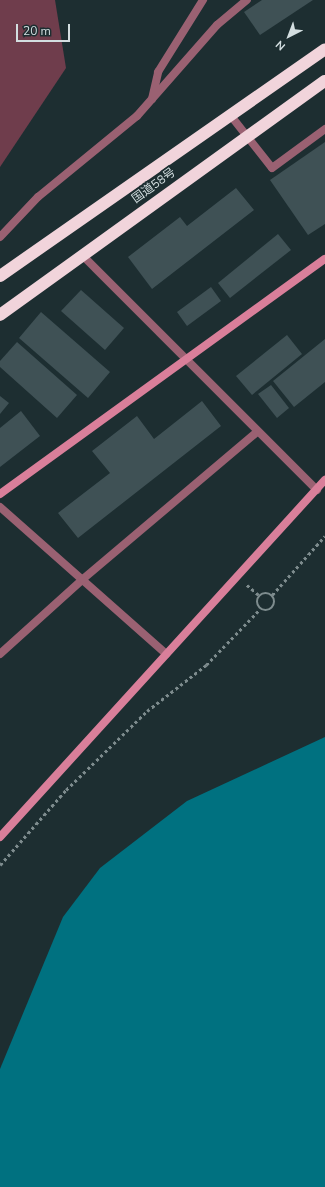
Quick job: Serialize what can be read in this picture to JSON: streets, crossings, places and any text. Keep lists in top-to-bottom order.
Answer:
{
  "streets": {
    "highway": ["国道58号"]
  },
  "scale_bar": "20 m",
  "north": "bottom left"
}
